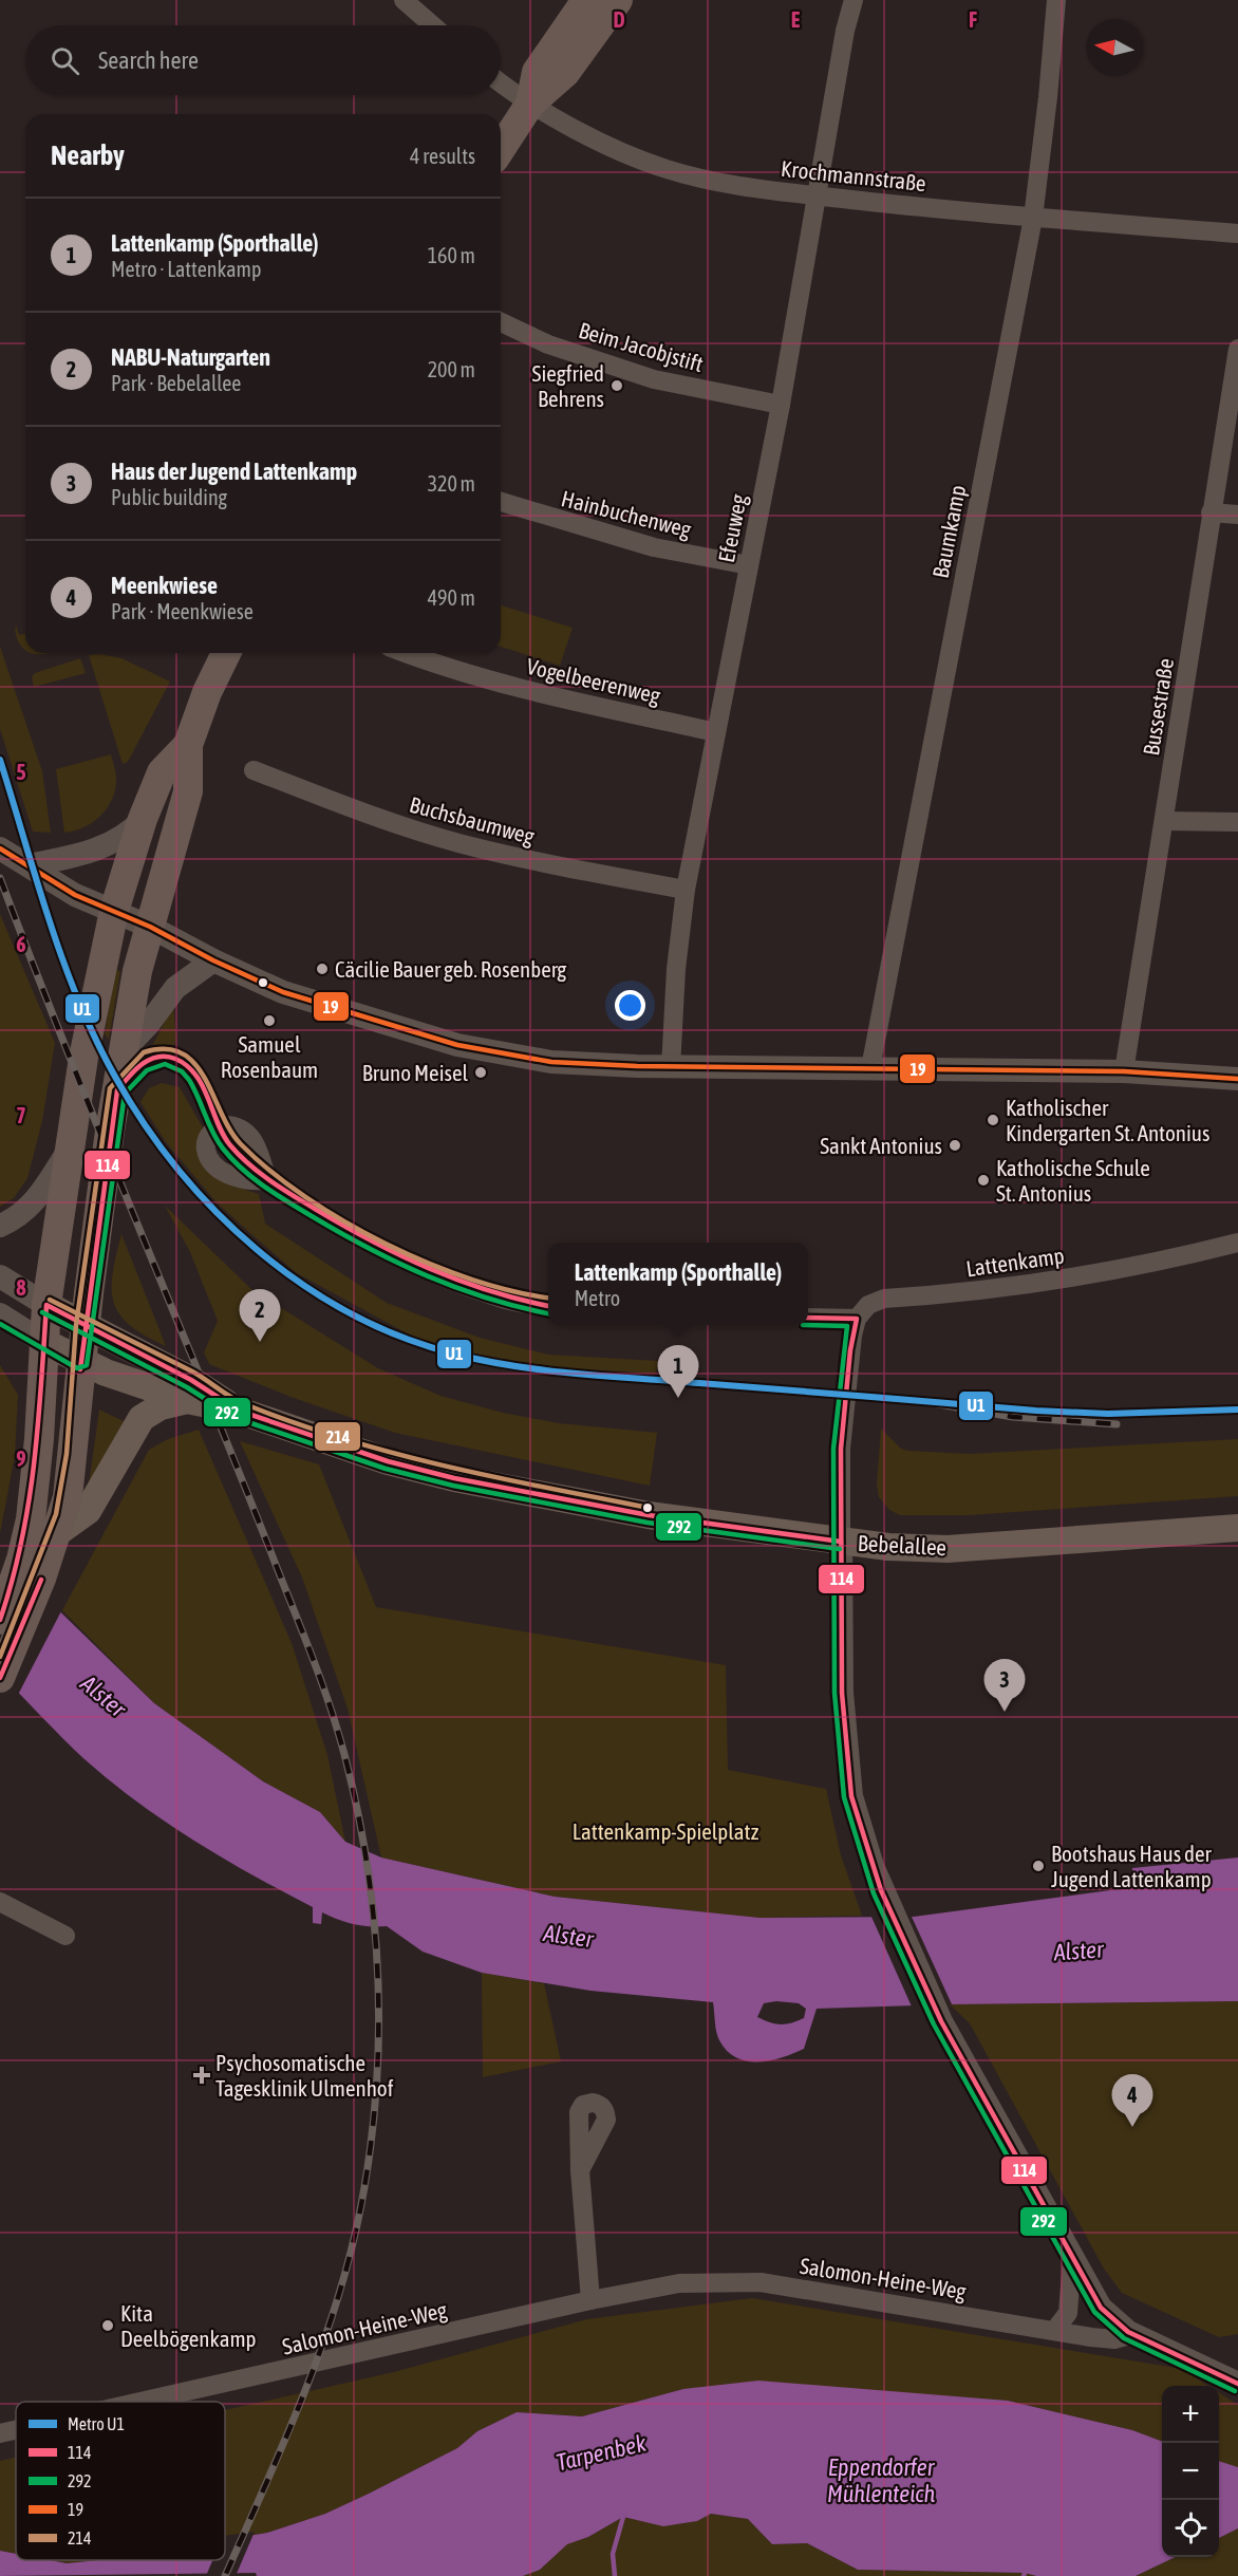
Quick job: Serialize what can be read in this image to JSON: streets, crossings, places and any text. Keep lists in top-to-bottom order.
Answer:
{
  "streets": {
    "main road": ["Bebelallee"],
    "street": [
      "Krochmannstraße",
      "Beim Jacobjstift",
      "Hainbuchenweg",
      "Efeuweg",
      "Baumkamp",
      "Vogelbeerenweg",
      "Bussestraße",
      "Buchsbaumweg",
      "Lattenkamp",
      "Salomon-Heine-Weg"
    ]
  },
  "crossings": [
    ["Krochmannstraße", "Efeuweg"],
    ["Krochmannstraße", "Baumkamp"],
    ["Beim Jacobjstift", "Efeuweg"],
    ["Hainbuchenweg", "Efeuweg"],
    ["Efeuweg", "Vogelbeerenweg"],
    ["Efeuweg", "Buchsbaumweg"]
  ],
  "water": ["Alster", "Tarpenbek", "Eppendorfer Mühlenteich"],
  "parks": ["Lattenkamp-Spielplatz"],
  "places": {
    "other": [
      "Siegfried Behrens",
      "Cäcilie Bauer geb. Rosenberg",
      "Samuel Rosenbaum",
      "Bruno Meisel",
      "Katholischer Kindergarten St. Antonius",
      "Sankt Antonius",
      "Katholische Schule St. Antonius",
      "Bootshaus Haus der Jugend Lattenkamp",
      "Kita Deelbögenkamp"
    ],
    "health": ["Psychosomatische Tagesklinik Ulmenhof"]
  },
  "lines": [
    "metro line U1",
    "transit line 19",
    "transit line 214",
    "transit line 114",
    "transit line 292"
  ],
  "legend": [
    "Metro U1",
    "114",
    "292",
    "19",
    "214"
  ],
  "north": "left",
  "page": {
    "search": "Search here",
    "heading": ["Nearby", "4 results"],
    "list": [
      {
        "mark": "1",
        "name": "Lattenkamp (Sporthalle)",
        "note": "Metro · Lattenkamp",
        "value": "160 m"
      },
      {
        "mark": "2",
        "name": "NABU-Naturgarten",
        "note": "Park · Bebelallee",
        "value": "200 m"
      },
      {
        "mark": "3",
        "name": "Haus der Jugend Lattenkamp",
        "note": "Public building",
        "value": "320 m"
      },
      {
        "mark": "4",
        "name": "Meenkwiese",
        "note": "Park · Meenkwiese",
        "value": "490 m"
      }
    ],
    "popup": ["Lattenkamp (Sporthalle)", "Metro"],
    "pins": [
      "2",
      "1",
      "3",
      "4"
    ],
    "map_buttons": ["+", "−"]
  },
  "grid": {
    "columns": ["D", "E", "F"],
    "rows": [
      "5",
      "6",
      "7",
      "8",
      "9"
    ]
  }
}
